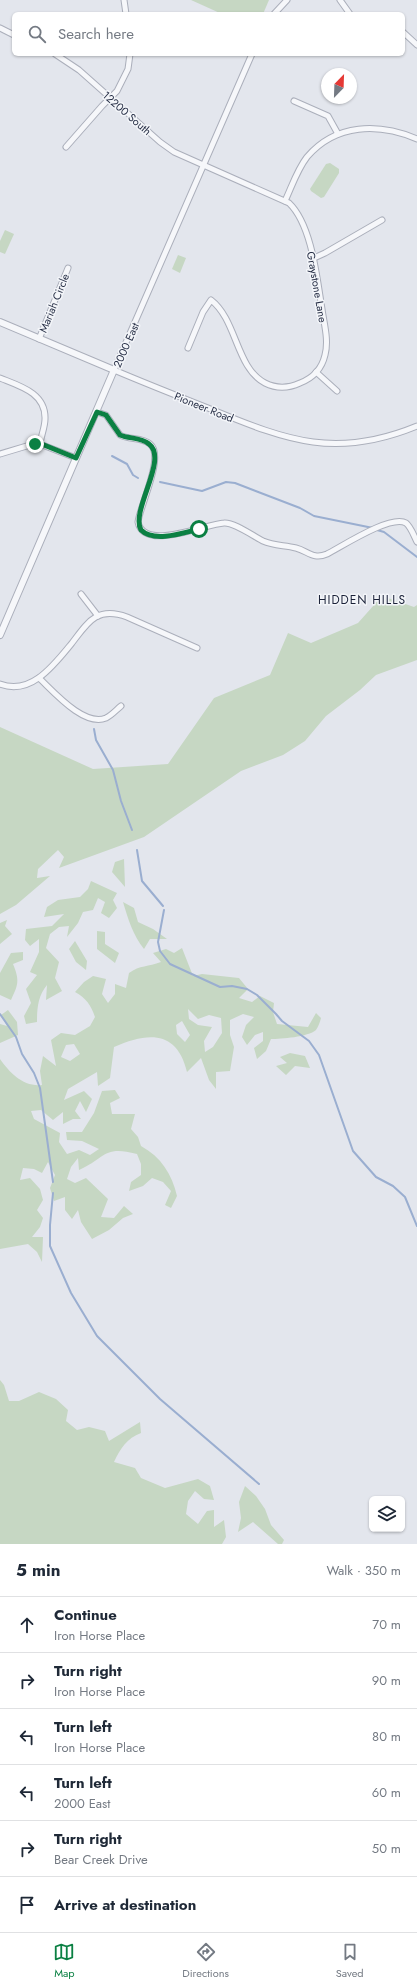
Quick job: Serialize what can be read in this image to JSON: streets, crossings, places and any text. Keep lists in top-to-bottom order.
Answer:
{
  "streets": {
    "street": [
      "12200 South",
      "Graystone Lane",
      "Mariah Circle",
      "2000 East",
      "Pioneer Road"
    ]
  },
  "crossings": [
    ["12200 South", "Graystone Lane"],
    ["12200 South", "2000 East"],
    ["Graystone Lane", "2000 East"],
    ["Mariah Circle", "Pioneer Road"],
    ["2000 East", "Pioneer Road"]
  ],
  "districts": ["HIDDEN HILLS"],
  "north": "top right",
  "page": {
    "search": "Search here",
    "heading": ["5 min", "Walk · 350 m"],
    "list": [
      ["Continue", "Iron Horse Place", "70 m"],
      ["Turn right", "Iron Horse Place", "90 m"],
      ["Turn left", "Iron Horse Place", "80 m"],
      ["Turn left", "2000 East", "60 m"],
      ["Turn right", "Bear Creek Drive", "50 m"],
      "Arrive at destination"
    ],
    "nav": ["Map", "Directions", "Saved"]
  }
}
